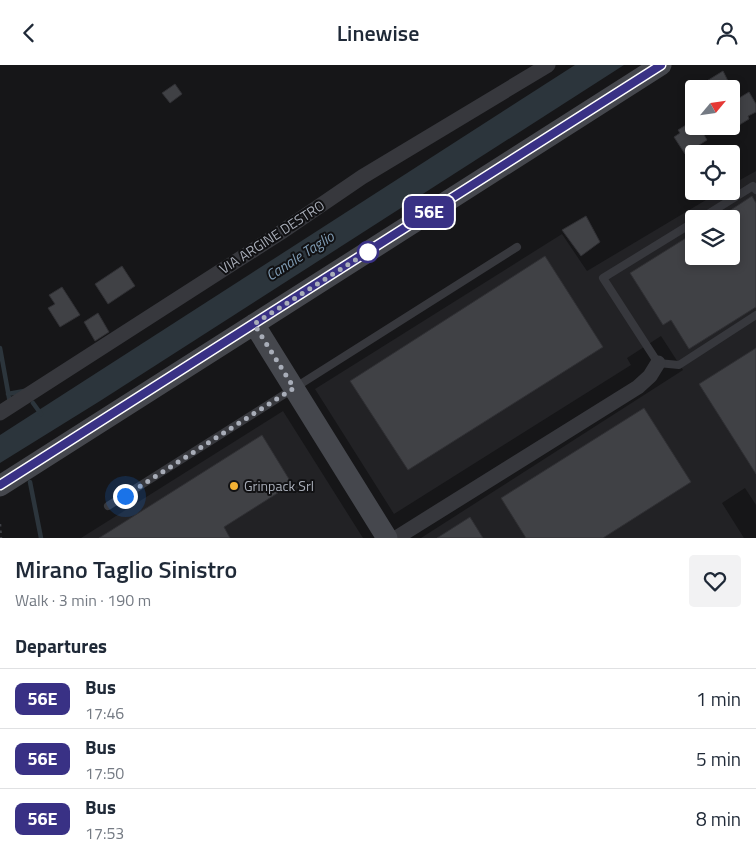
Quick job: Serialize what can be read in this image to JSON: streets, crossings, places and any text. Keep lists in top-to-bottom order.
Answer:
{
  "streets": {
    "street": ["VIA ARGINE DESTRO"]
  },
  "water": ["Canale Taglio"],
  "places": ["Grinpack Srl"],
  "lines": ["bus line 56E"],
  "north": "top right",
  "page": {
    "header": "Linewise",
    "on_map": "56E",
    "heading": [
      ["Mirano Taglio Sinistro", "Walk · 3 min · 190 m"],
      "Departures"
    ],
    "list": [
      {
        "mark": "56E",
        "name": "Bus",
        "note": "17:46",
        "value": "1 min"
      },
      {
        "mark": "56E",
        "name": "Bus",
        "note": "17:50",
        "value": "5 min"
      },
      {
        "mark": "56E",
        "name": "Bus",
        "note": "17:53",
        "value": "8 min"
      }
    ]
  }
}
